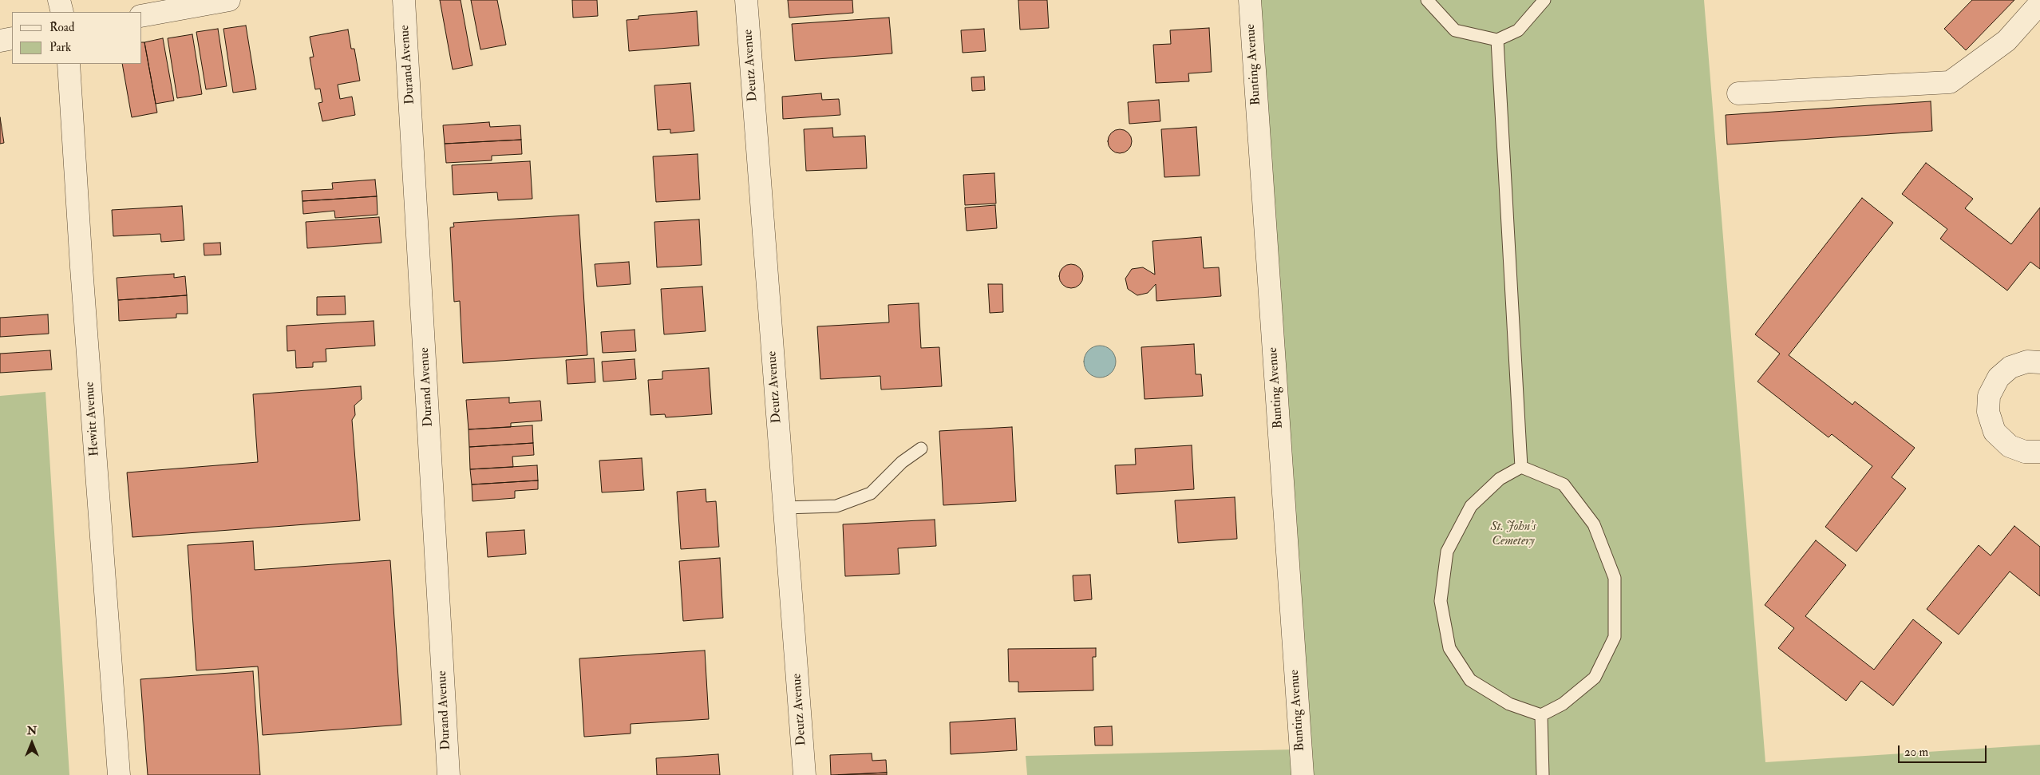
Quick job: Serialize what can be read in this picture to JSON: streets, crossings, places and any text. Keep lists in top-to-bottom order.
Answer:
{
  "streets": {
    "street": [
      "Durand Avenue",
      "Bunting Avenue",
      "Deutz Avenue",
      "Hewitt Avenue"
    ]
  },
  "parks": ["St. John's Cemetery"],
  "legend": ["Road", "Park"],
  "scale_bar": "20 m",
  "north": "top"
}
